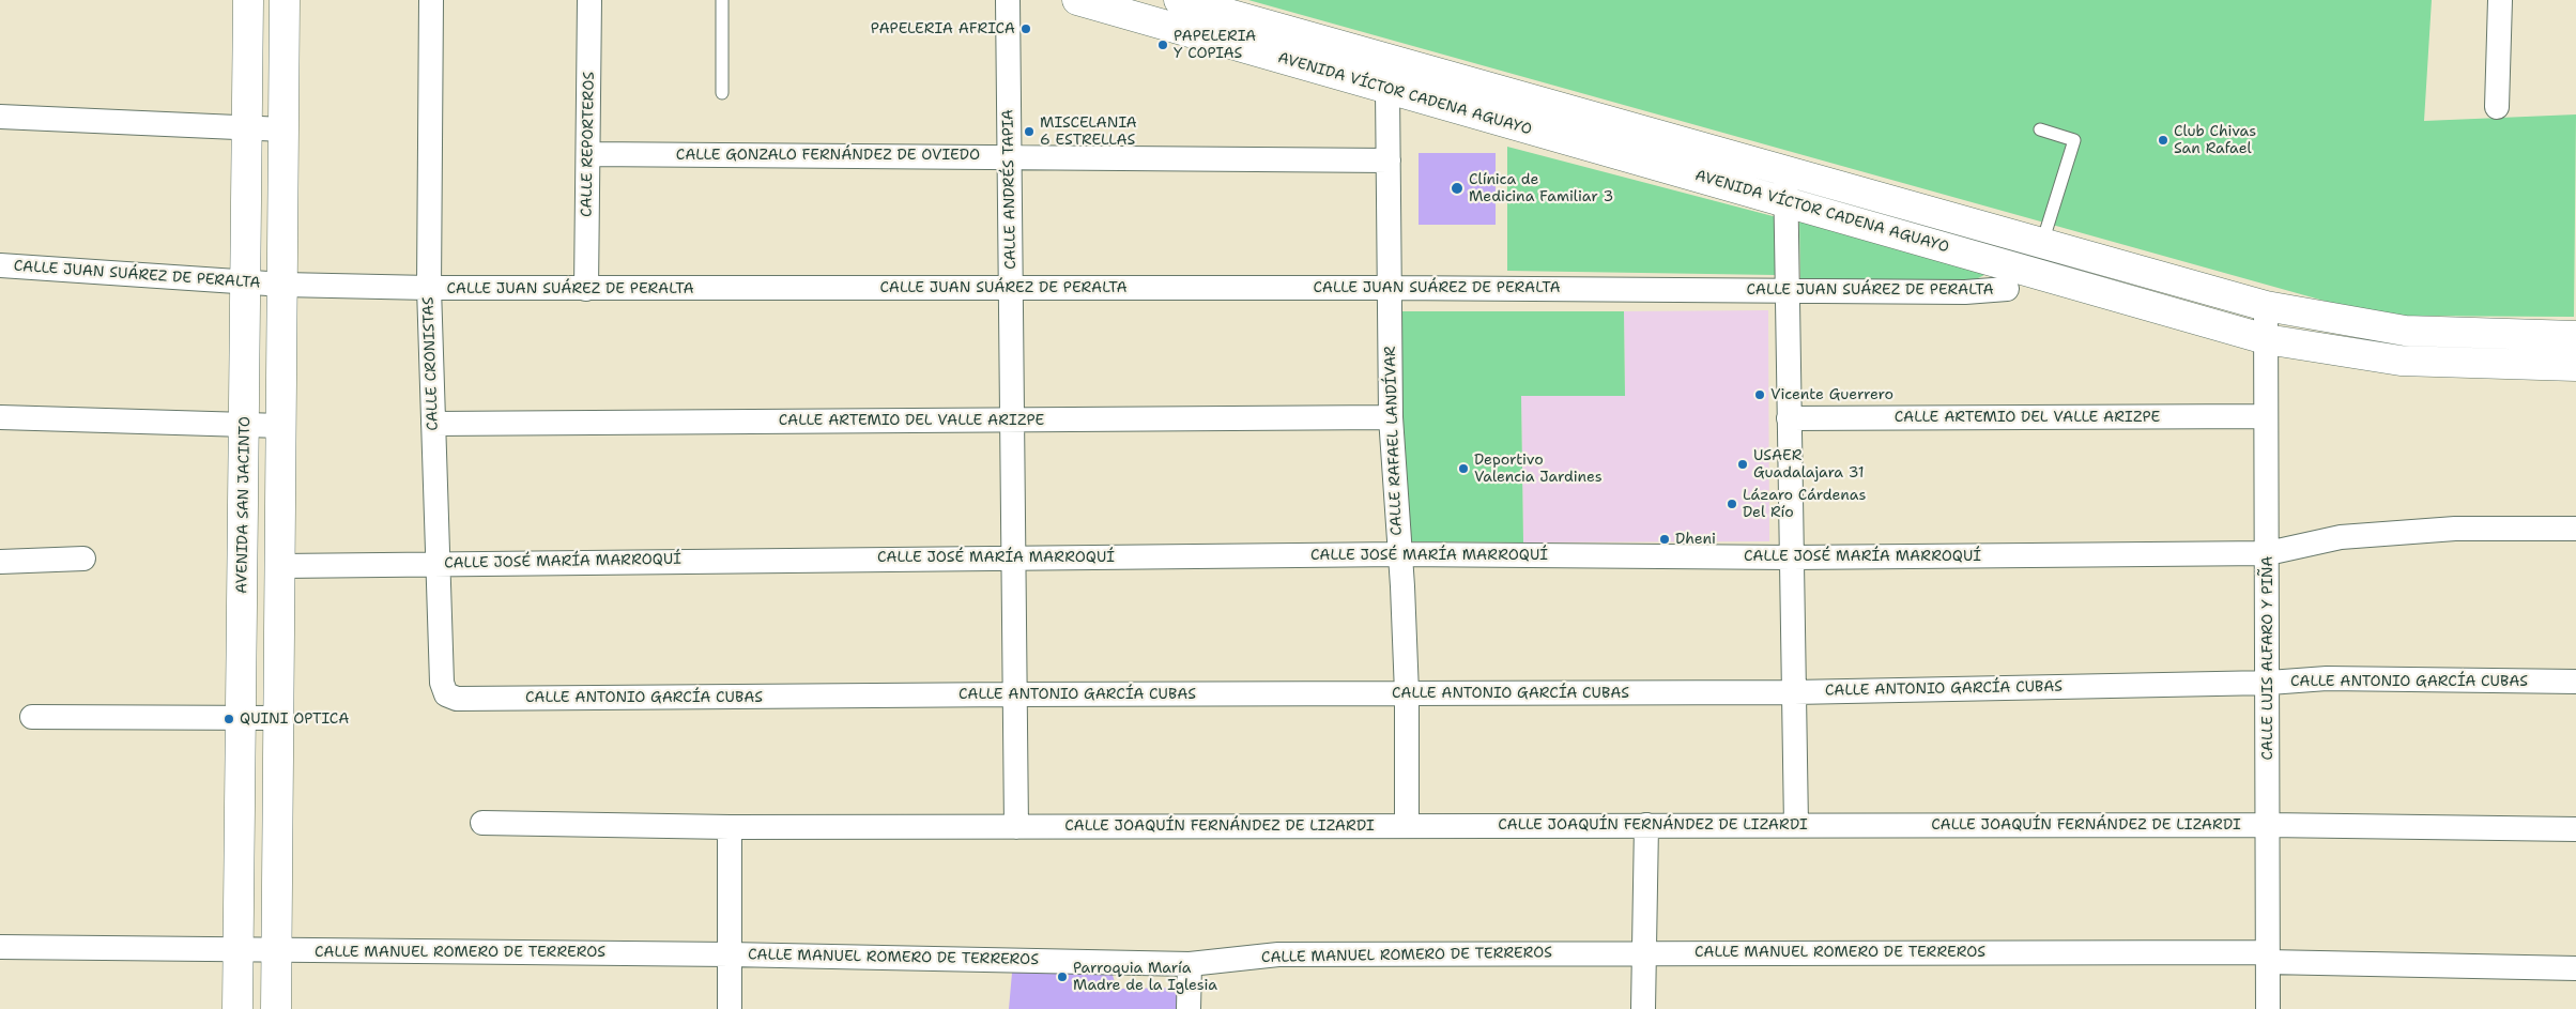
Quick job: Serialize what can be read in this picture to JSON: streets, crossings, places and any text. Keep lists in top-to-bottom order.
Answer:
{
  "streets": {
    "street": [
      "AVENIDA VÍCTOR CADENA AGUAYO",
      "CALLE REPORTEROS",
      "CALLE GONZALO FERNÁNDEZ DE OVIEDO",
      "CALLE ANDRÉS TAPIA",
      "CALLE JUAN SUÁREZ DE PERALTA",
      "CALLE CRONISTAS",
      "CALLE ARTEMIO DEL VALLE ARIZPE",
      "CALLE RAFAEL LANDÍVAR",
      "AVENIDA SAN JACINTO",
      "CALLE JOSÉ MARÍA MARROQUÍ",
      "CALLE LUIS ALFARO Y PIÑA",
      "CALLE ANTONIO GARCÍA CUBAS",
      "CALLE JOAQUÍN FERNÁNDEZ DE LIZARDI",
      "CALLE MANUEL ROMERO DE TERREROS"
    ]
  },
  "crossings": [
    ["AVENIDA VÍCTOR CADENA AGUAYO", "CALLE RAFAEL LANDÍVAR"],
    ["AVENIDA VÍCTOR CADENA AGUAYO", "CALLE LUIS ALFARO Y PIÑA"],
    ["CALLE REPORTEROS", "CALLE GONZALO FERNÁNDEZ DE OVIEDO"],
    ["CALLE REPORTEROS", "CALLE JUAN SUÁREZ DE PERALTA"],
    ["CALLE GONZALO FERNÁNDEZ DE OVIEDO", "CALLE ANDRÉS TAPIA"],
    ["CALLE GONZALO FERNÁNDEZ DE OVIEDO", "CALLE RAFAEL LANDÍVAR"],
    ["CALLE ANDRÉS TAPIA", "CALLE JUAN SUÁREZ DE PERALTA"],
    ["CALLE ANDRÉS TAPIA", "CALLE ARTEMIO DEL VALLE ARIZPE"],
    ["CALLE ANDRÉS TAPIA", "CALLE JOSÉ MARÍA MARROQUÍ"],
    ["CALLE ANDRÉS TAPIA", "CALLE ANTONIO GARCÍA CUBAS"],
    ["CALLE ANDRÉS TAPIA", "CALLE JOAQUÍN FERNÁNDEZ DE LIZARDI"],
    ["CALLE JUAN SUÁREZ DE PERALTA", "CALLE CRONISTAS"],
    ["CALLE JUAN SUÁREZ DE PERALTA", "CALLE RAFAEL LANDÍVAR"],
    ["CALLE JUAN SUÁREZ DE PERALTA", "AVENIDA SAN JACINTO"],
    ["CALLE CRONISTAS", "CALLE ARTEMIO DEL VALLE ARIZPE"],
    ["CALLE CRONISTAS", "CALLE JOSÉ MARÍA MARROQUÍ"],
    ["CALLE CRONISTAS", "CALLE ANTONIO GARCÍA CUBAS"],
    ["CALLE ARTEMIO DEL VALLE ARIZPE", "CALLE RAFAEL LANDÍVAR"],
    ["CALLE ARTEMIO DEL VALLE ARIZPE", "CALLE LUIS ALFARO Y PIÑA"],
    ["CALLE RAFAEL LANDÍVAR", "CALLE JOSÉ MARÍA MARROQUÍ"],
    ["CALLE RAFAEL LANDÍVAR", "CALLE ANTONIO GARCÍA CUBAS"],
    ["CALLE RAFAEL LANDÍVAR", "CALLE JOAQUÍN FERNÁNDEZ DE LIZARDI"],
    ["AVENIDA SAN JACINTO", "CALLE MANUEL ROMERO DE TERREROS"],
    ["CALLE JOSÉ MARÍA MARROQUÍ", "CALLE LUIS ALFARO Y PIÑA"],
    ["CALLE LUIS ALFARO Y PIÑA", "CALLE ANTONIO GARCÍA CUBAS"],
    ["CALLE LUIS ALFARO Y PIÑA", "CALLE JOAQUÍN FERNÁNDEZ DE LIZARDI"],
    ["CALLE LUIS ALFARO Y PIÑA", "CALLE MANUEL ROMERO DE TERREROS"]
  ],
  "places": [
    "PAPELERIA AFRICA",
    "PAPELERIA Y COPIAS",
    "MISCELANIA 6 ESTRELLAS",
    "Club Chivas San Rafael",
    "Clínica de Medicina Familiar 3",
    "Vicente Guerrero",
    "USAER Guadalajara 31",
    "Deportivo Valencia Jardines",
    "Lázaro Cárdenas Del Río",
    "Dheni",
    "QUINI OPTICA",
    "Parroquia María Madre de la Iglesia"
  ]
}
